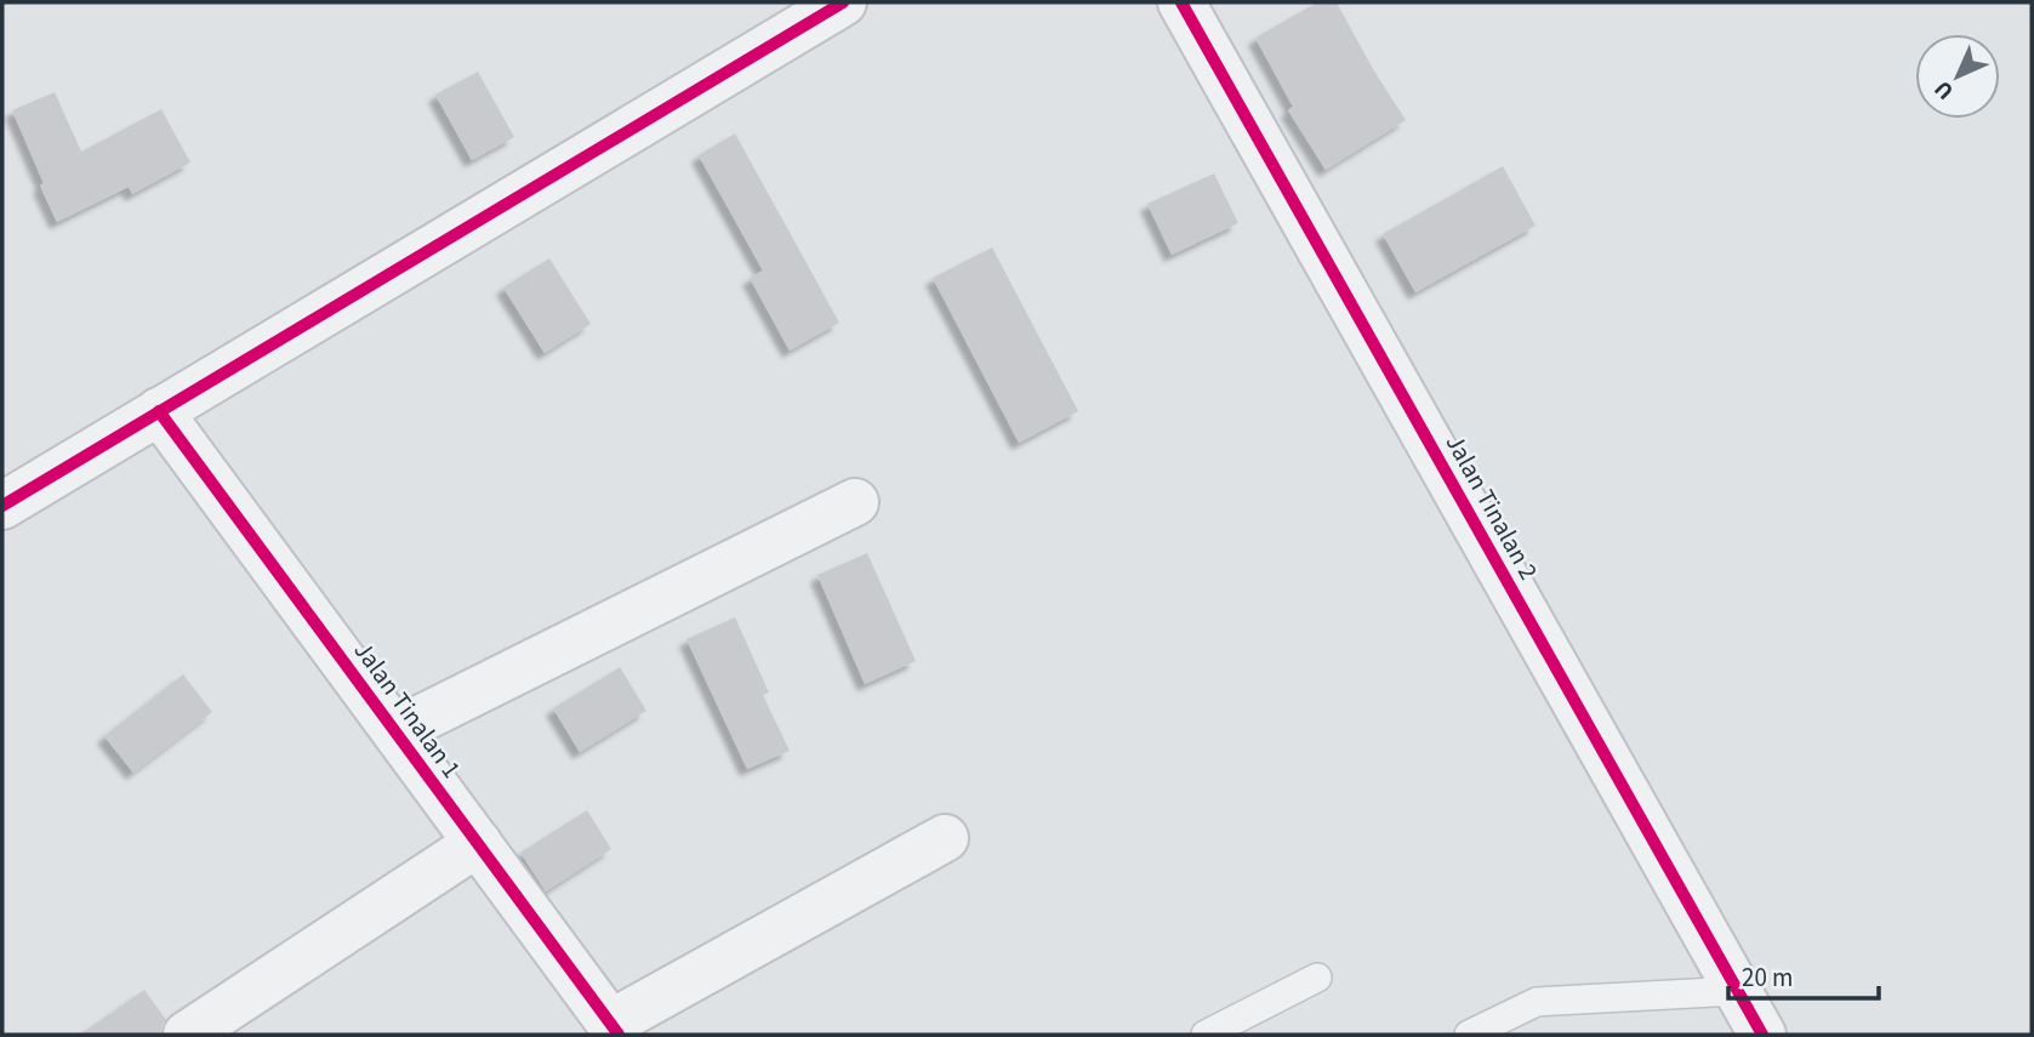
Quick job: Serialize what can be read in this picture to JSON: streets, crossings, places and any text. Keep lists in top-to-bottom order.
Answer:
{
  "streets": {
    "street": ["Jalan Tinalan 2", "Jalan Tinalan 1"]
  },
  "scale_bar": "20 m",
  "north": "bottom left"
}
